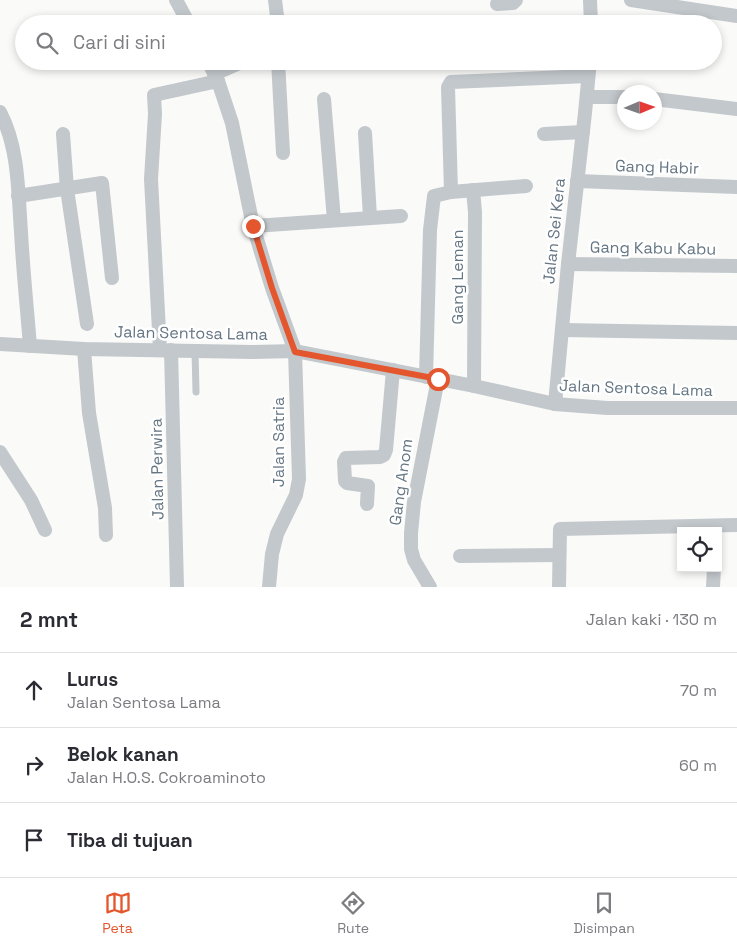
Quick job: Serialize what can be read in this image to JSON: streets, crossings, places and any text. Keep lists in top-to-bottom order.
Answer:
{
  "streets": {
    "street": [
      "Gang Habir",
      "Jalan Sei Kera",
      "Gang Kabu Kabu",
      "Gang Leman",
      "Jalan Sentosa Lama",
      "Jalan Satria",
      "Jalan Perwira",
      "Gang Anom"
    ]
  },
  "crossings": [
    ["Gang Habir", "Jalan Sei Kera"],
    ["Jalan Sei Kera", "Gang Kabu Kabu"],
    ["Jalan Sei Kera", "Jalan Sentosa Lama"],
    ["Gang Leman", "Jalan Sentosa Lama"],
    ["Jalan Sentosa Lama", "Jalan Satria"],
    ["Jalan Sentosa Lama", "Jalan Perwira"],
    ["Jalan Sentosa Lama", "Gang Anom"],
    ["Jalan Satria", "Jalan Perwira"]
  ],
  "north": "right",
  "page": {
    "search": "Cari di sini",
    "heading": ["2 mnt", "Jalan kaki · 130 m"],
    "list": [
      ["Lurus", "Jalan Sentosa Lama", "70 m"],
      ["Belok kanan", "Jalan H.O.S. Cokroaminoto", "60 m"],
      "Tiba di tujuan"
    ],
    "nav": ["Peta", "Rute", "Disimpan"]
  }
}
